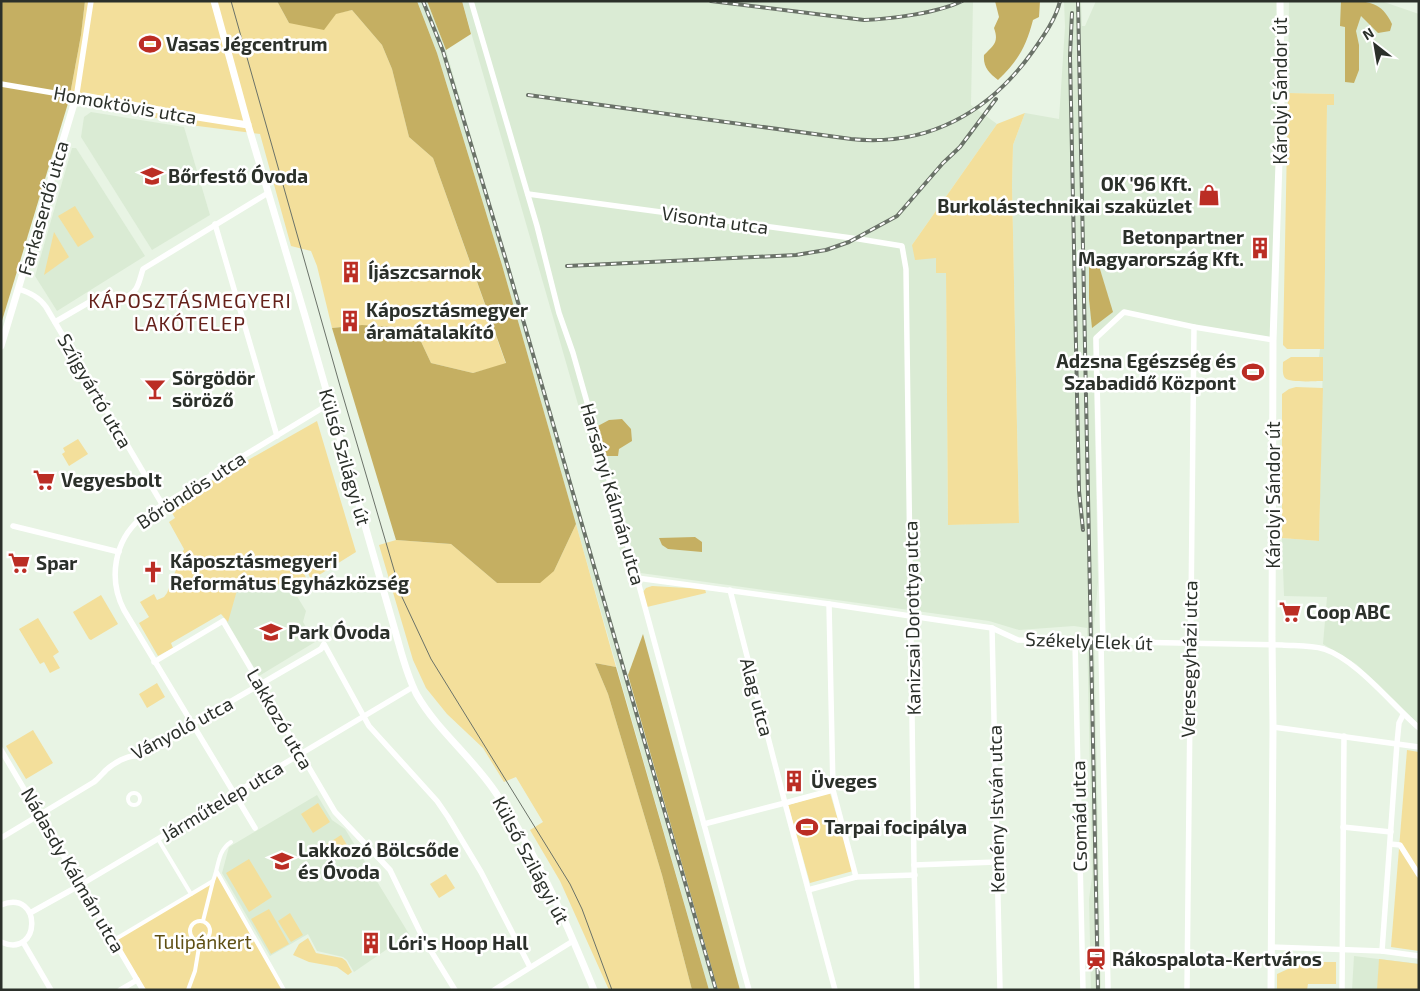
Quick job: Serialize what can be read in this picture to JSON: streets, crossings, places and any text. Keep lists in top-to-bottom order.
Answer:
{
  "streets": {
    "street": [
      "Károlyi Sándor út",
      "Homoktövis utca",
      "Farkaserdő utca",
      "Visonta utca",
      "Szíjgyártó utca",
      "Külső Szilágyi út",
      "Bőröndös utca",
      "Harsányi Kálmán utca",
      "Kanizsai Dorottya utca",
      "Székely Elek út",
      "Veresegyházi utca",
      "Alag utca",
      "Lakkozó utca",
      "Ványoló utca",
      "Járműtelep utca",
      "Kemény István utca",
      "Csomád utca",
      "Nádasdy Kálmán utca"
    ]
  },
  "crossings": [
    ["Károlyi Sándor út", "Székely Elek út"],
    ["Homoktövis utca", "Farkaserdő utca"],
    ["Homoktövis utca", "Külső Szilágyi út"],
    ["Farkaserdő utca", "Szíjgyártó utca"],
    ["Visonta utca", "Harsányi Kálmán utca"],
    ["Visonta utca", "Kanizsai Dorottya utca"],
    ["Szíjgyártó utca", "Bőröndös utca"],
    ["Külső Szilágyi út", "Bőröndös utca"],
    ["Külső Szilágyi út", "Járműtelep utca"],
    ["Bőröndös utca", "Lakkozó utca"],
    ["Bőröndös utca", "Ványoló utca"],
    ["Bőröndös utca", "Járműtelep utca"],
    ["Harsányi Kálmán utca", "Székely Elek út"],
    ["Kanizsai Dorottya utca", "Székely Elek út"],
    ["Székely Elek út", "Veresegyházi utca"],
    ["Székely Elek út", "Alag utca"],
    ["Székely Elek út", "Kemény István utca"],
    ["Székely Elek út", "Csomád utca"],
    ["Veresegyházi utca", "Csomád utca"],
    ["Lakkozó utca", "Ványoló utca"],
    ["Lakkozó utca", "Járműtelep utca"],
    ["Ványoló utca", "Járműtelep utca"],
    ["Ványoló utca", "Nádasdy Kálmán utca"],
    ["Járműtelep utca", "Nádasdy Kálmán utca"]
  ],
  "districts": ["KÁPOSZTÁSMEGYERI LAKÓTELEP"],
  "parks": ["Tulipánkert"],
  "places": {
    "sports": ["Vasas Jégcentrum", "Adzsna Egészség és Szabadidő Központ", "Tarpai focipálya"],
    "school or university": ["Bőrfestő Óvoda", "Park Óvoda", "Lakkozó Bölcsőde és Óvoda"],
    "shop": ["OK '96 Kft. Burkolástechnikai szaküzlet"],
    "building": [
      "Betonpartner Magyarország Kft.",
      "Íjászcsarnok",
      "Káposztásmegyer áramátalakító",
      "Üveges",
      "Lóri's Hoop Hall"
    ],
    "bar": ["Sörgödör söröző"],
    "supermarket": ["Vegyesbolt", "Spar", "Coop ABC"],
    "church": ["Káposztásmegyeri Református Egyházközség"],
    "station": ["Rákospalota-Kertváros"]
  },
  "north": "top left"
}
